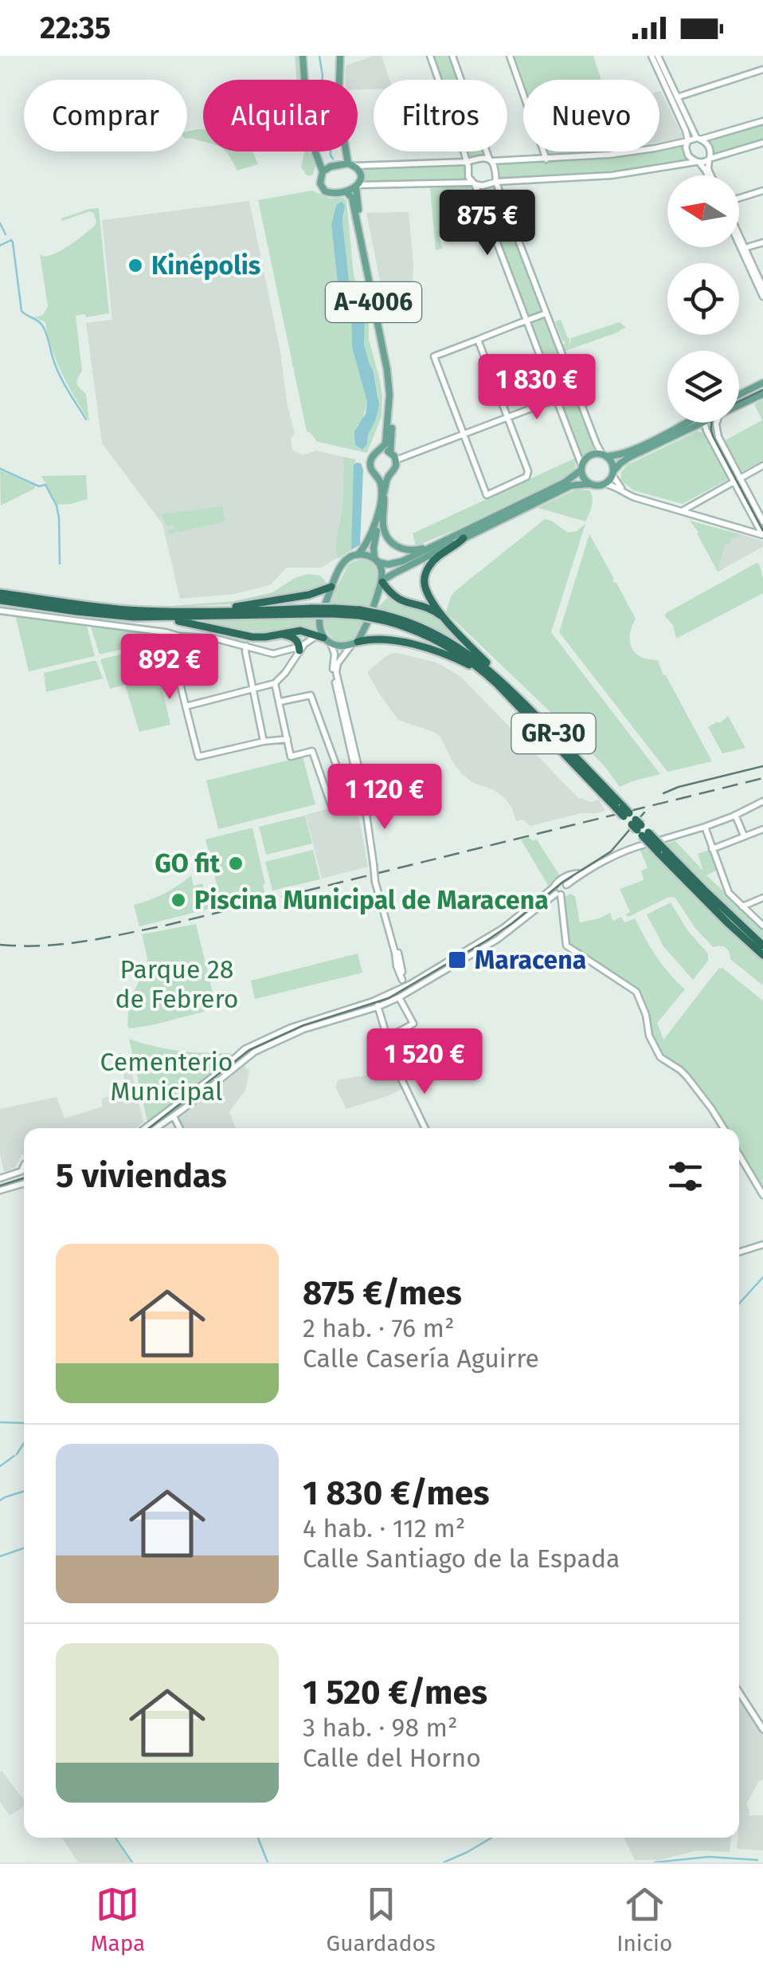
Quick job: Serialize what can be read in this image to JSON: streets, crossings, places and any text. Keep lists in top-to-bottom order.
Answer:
{
  "streets": {
    "highway": ["GR-30"],
    "main road": ["A-4006"]
  },
  "parks": ["Parque 28 de Febrero", "Cementerio Municipal"],
  "places": {
    "other": ["Kinépolis", "GO fit", "Piscina Municipal de Maracena"],
    "transit": ["Maracena"]
  },
  "north": "left",
  "page": {
    "status": "22:35",
    "chip": [
      "Comprar",
      "Alquilar",
      "Filtros",
      "Nuevo"
    ],
    "price": [
      "875 €",
      "1 830 €",
      "892 €",
      "1 120 €",
      "1 520 €"
    ],
    "heading": "5 viviendas",
    "list": [
      {
        "name": "875 €/mes",
        "note": "2 hab. · 76 m² · Calle Casería Aguirre"
      },
      {
        "name": "1 830 €/mes",
        "note": "4 hab. · 112 m² · Calle Santiago de la Espada"
      },
      {
        "name": "1 520 €/mes",
        "note": "3 hab. · 98 m² · Calle del Horno"
      }
    ],
    "tabs": ["Mapa", "Guardados", "Inicio"]
  }
}
